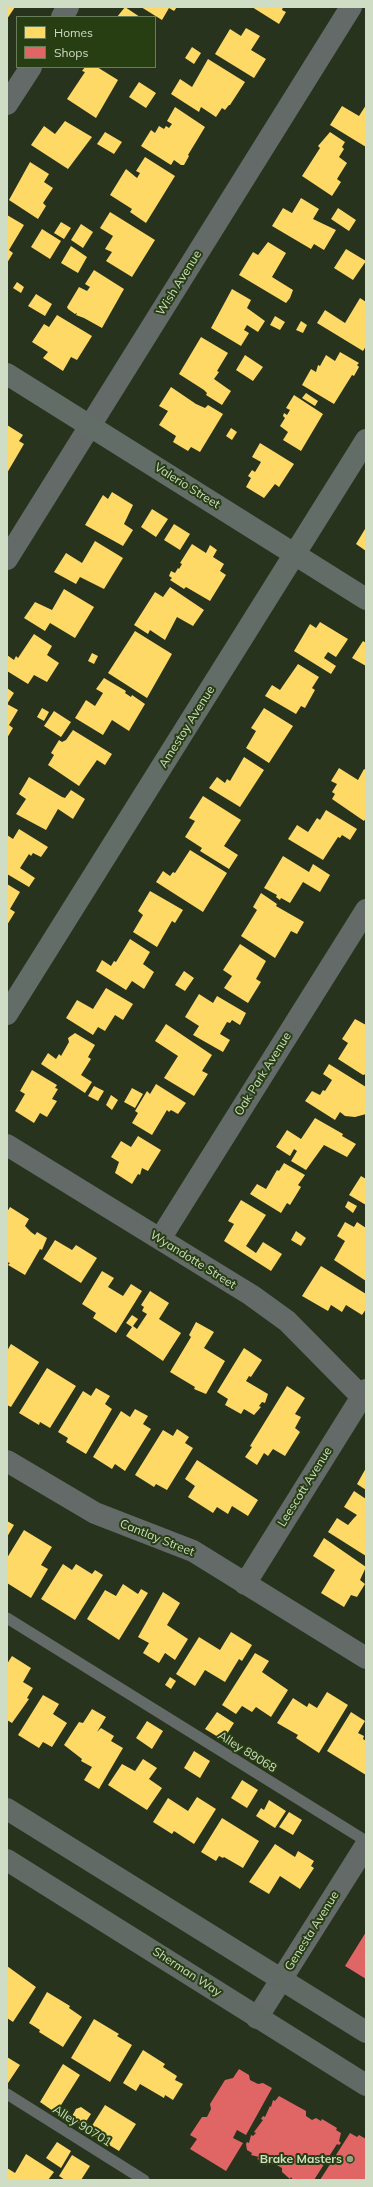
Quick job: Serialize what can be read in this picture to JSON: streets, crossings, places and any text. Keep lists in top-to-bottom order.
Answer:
{
  "streets": {
    "main road": ["Sherman Way"],
    "street": [
      "Wish Avenue",
      "Valerio Street",
      "Amestoy Avenue",
      "Oak Park Avenue",
      "Wyandotte Street",
      "Leescott Avenue",
      "Cantlay Street",
      "Genesta Avenue"
    ],
    "lane": ["Alley 89068", "Alley 90701"]
  },
  "crossings": [
    ["Wish Avenue", "Valerio Street"],
    ["Valerio Street", "Amestoy Avenue"],
    ["Oak Park Avenue", "Wyandotte Street"],
    ["Wyandotte Street", "Leescott Avenue"],
    ["Leescott Avenue", "Cantlay Street"],
    ["Genesta Avenue", "Sherman Way"]
  ],
  "places": ["Brake Masters"],
  "legend": ["Homes", "Shops"]
}
